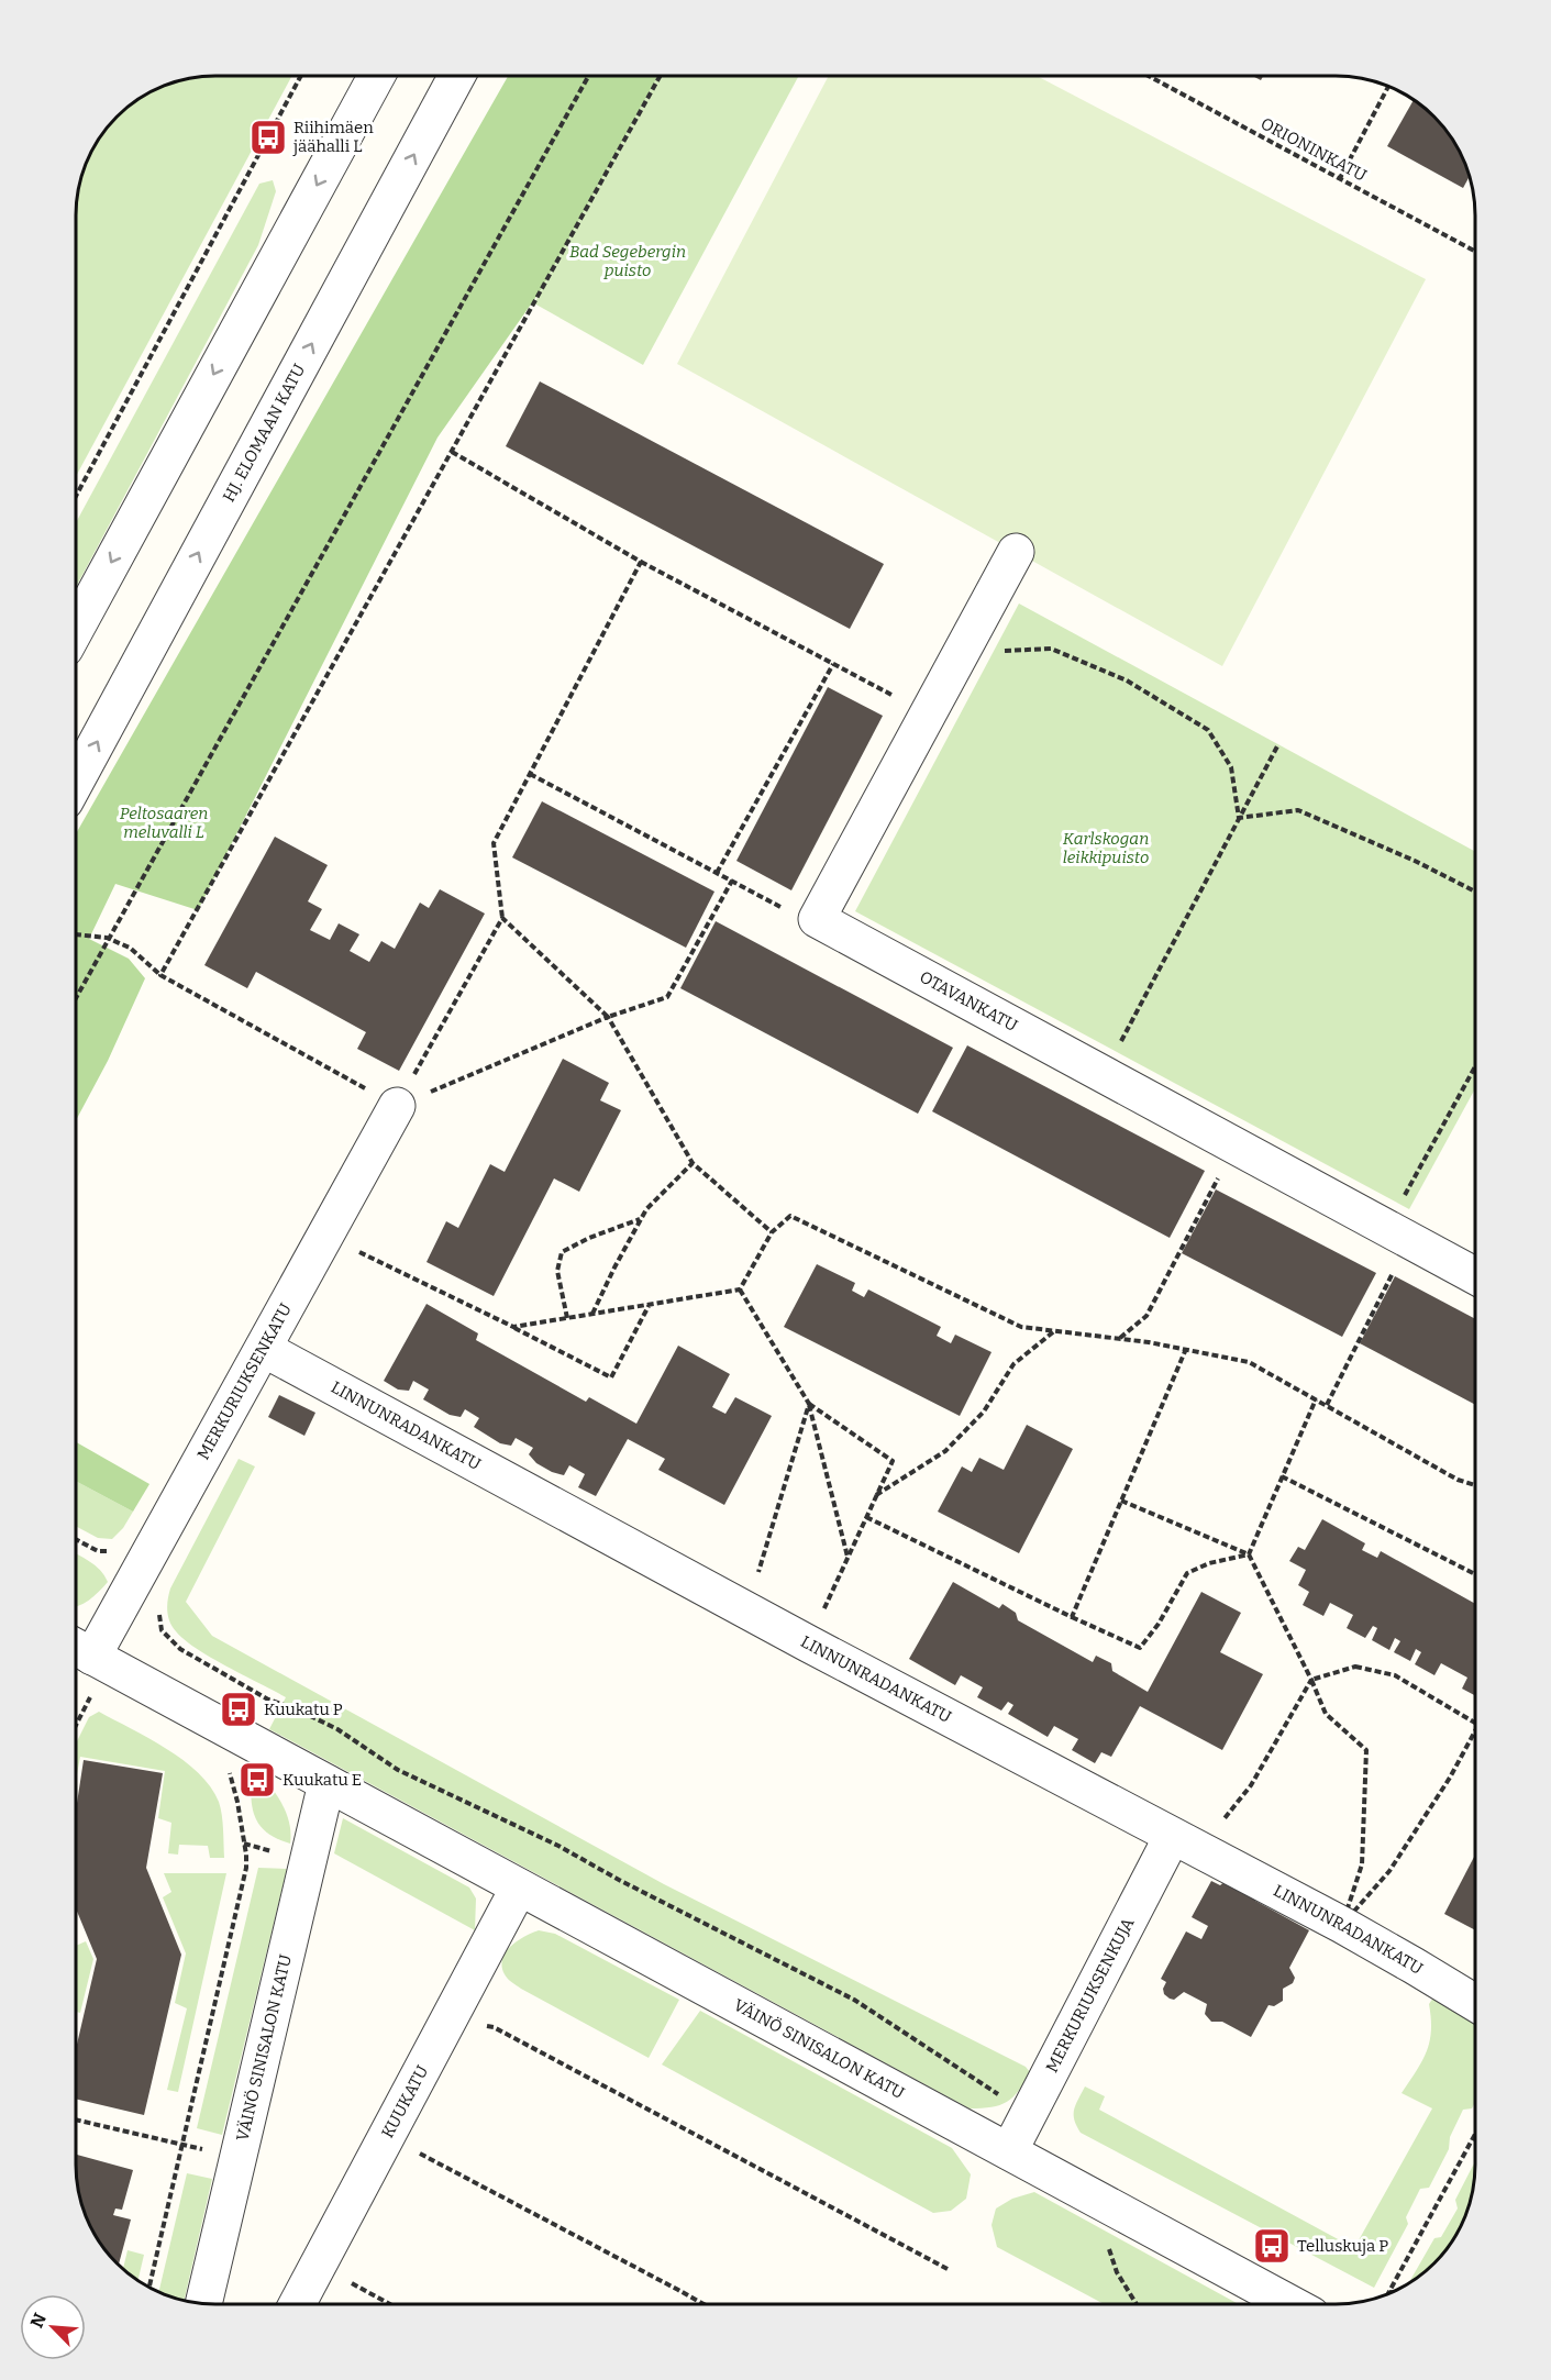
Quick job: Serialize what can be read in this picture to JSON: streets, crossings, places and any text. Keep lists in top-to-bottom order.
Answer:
{
  "streets": {
    "street": [
      "HJ. ELOMAAN KATU",
      "OTAVANKATU",
      "MERKURIUKSENKATU",
      "LINNUNRADANKATU",
      "MERKURIUKSENKUJA",
      "VÄINÖ SINISALON KATU",
      "KUUKATU"
    ],
    "path": ["ORIONINKATU"]
  },
  "crossings": [
    ["MERKURIUKSENKATU", "LINNUNRADANKATU"],
    ["MERKURIUKSENKATU", "VÄINÖ SINISALON KATU"],
    ["LINNUNRADANKATU", "MERKURIUKSENKUJA"],
    ["MERKURIUKSENKUJA", "VÄINÖ SINISALON KATU"],
    ["VÄINÖ SINISALON KATU", "KUUKATU"]
  ],
  "parks": ["Bad Segebergin puisto", "Peltosaaren meluvalli L", "Karlskogan leikkipuisto"],
  "places": {
    "bus stop": [
      "Riihimäen jäähalli L",
      "Kuukatu P",
      "Kuukatu E",
      "Telluskuja P"
    ]
  },
  "north": "top left"
}
